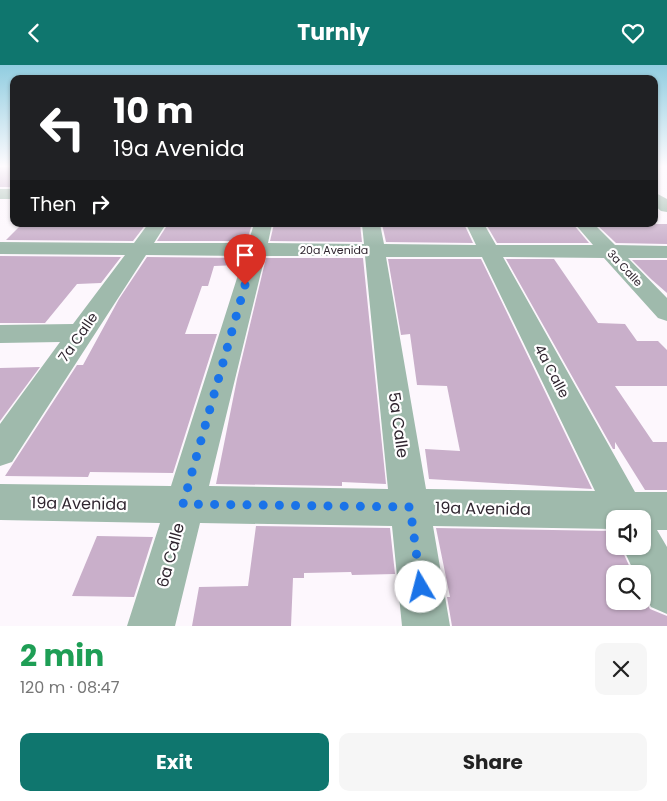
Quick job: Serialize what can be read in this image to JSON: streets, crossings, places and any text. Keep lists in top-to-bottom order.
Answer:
{
  "streets": {
    "street": [
      "20a Avenida",
      "3a Calle",
      "7a Calle",
      "4a Calle",
      "5a Calle",
      "19a Avenida",
      "6a Calle"
    ]
  },
  "crossings": [
    ["20a Avenida", "3a Calle"],
    ["20a Avenida", "7a Calle"],
    ["20a Avenida", "4a Calle"],
    ["20a Avenida", "5a Calle"],
    ["20a Avenida", "6a Calle"],
    ["5a Calle", "19a Avenida"],
    ["19a Avenida", "6a Calle"]
  ],
  "page": {
    "header": "Turnly",
    "turn": ["10 m", "19a Avenida"],
    "then": "Then",
    "heading": ["2 min", "120 m · 08:47"],
    "buttons": ["Exit", "Share"]
  }
}
